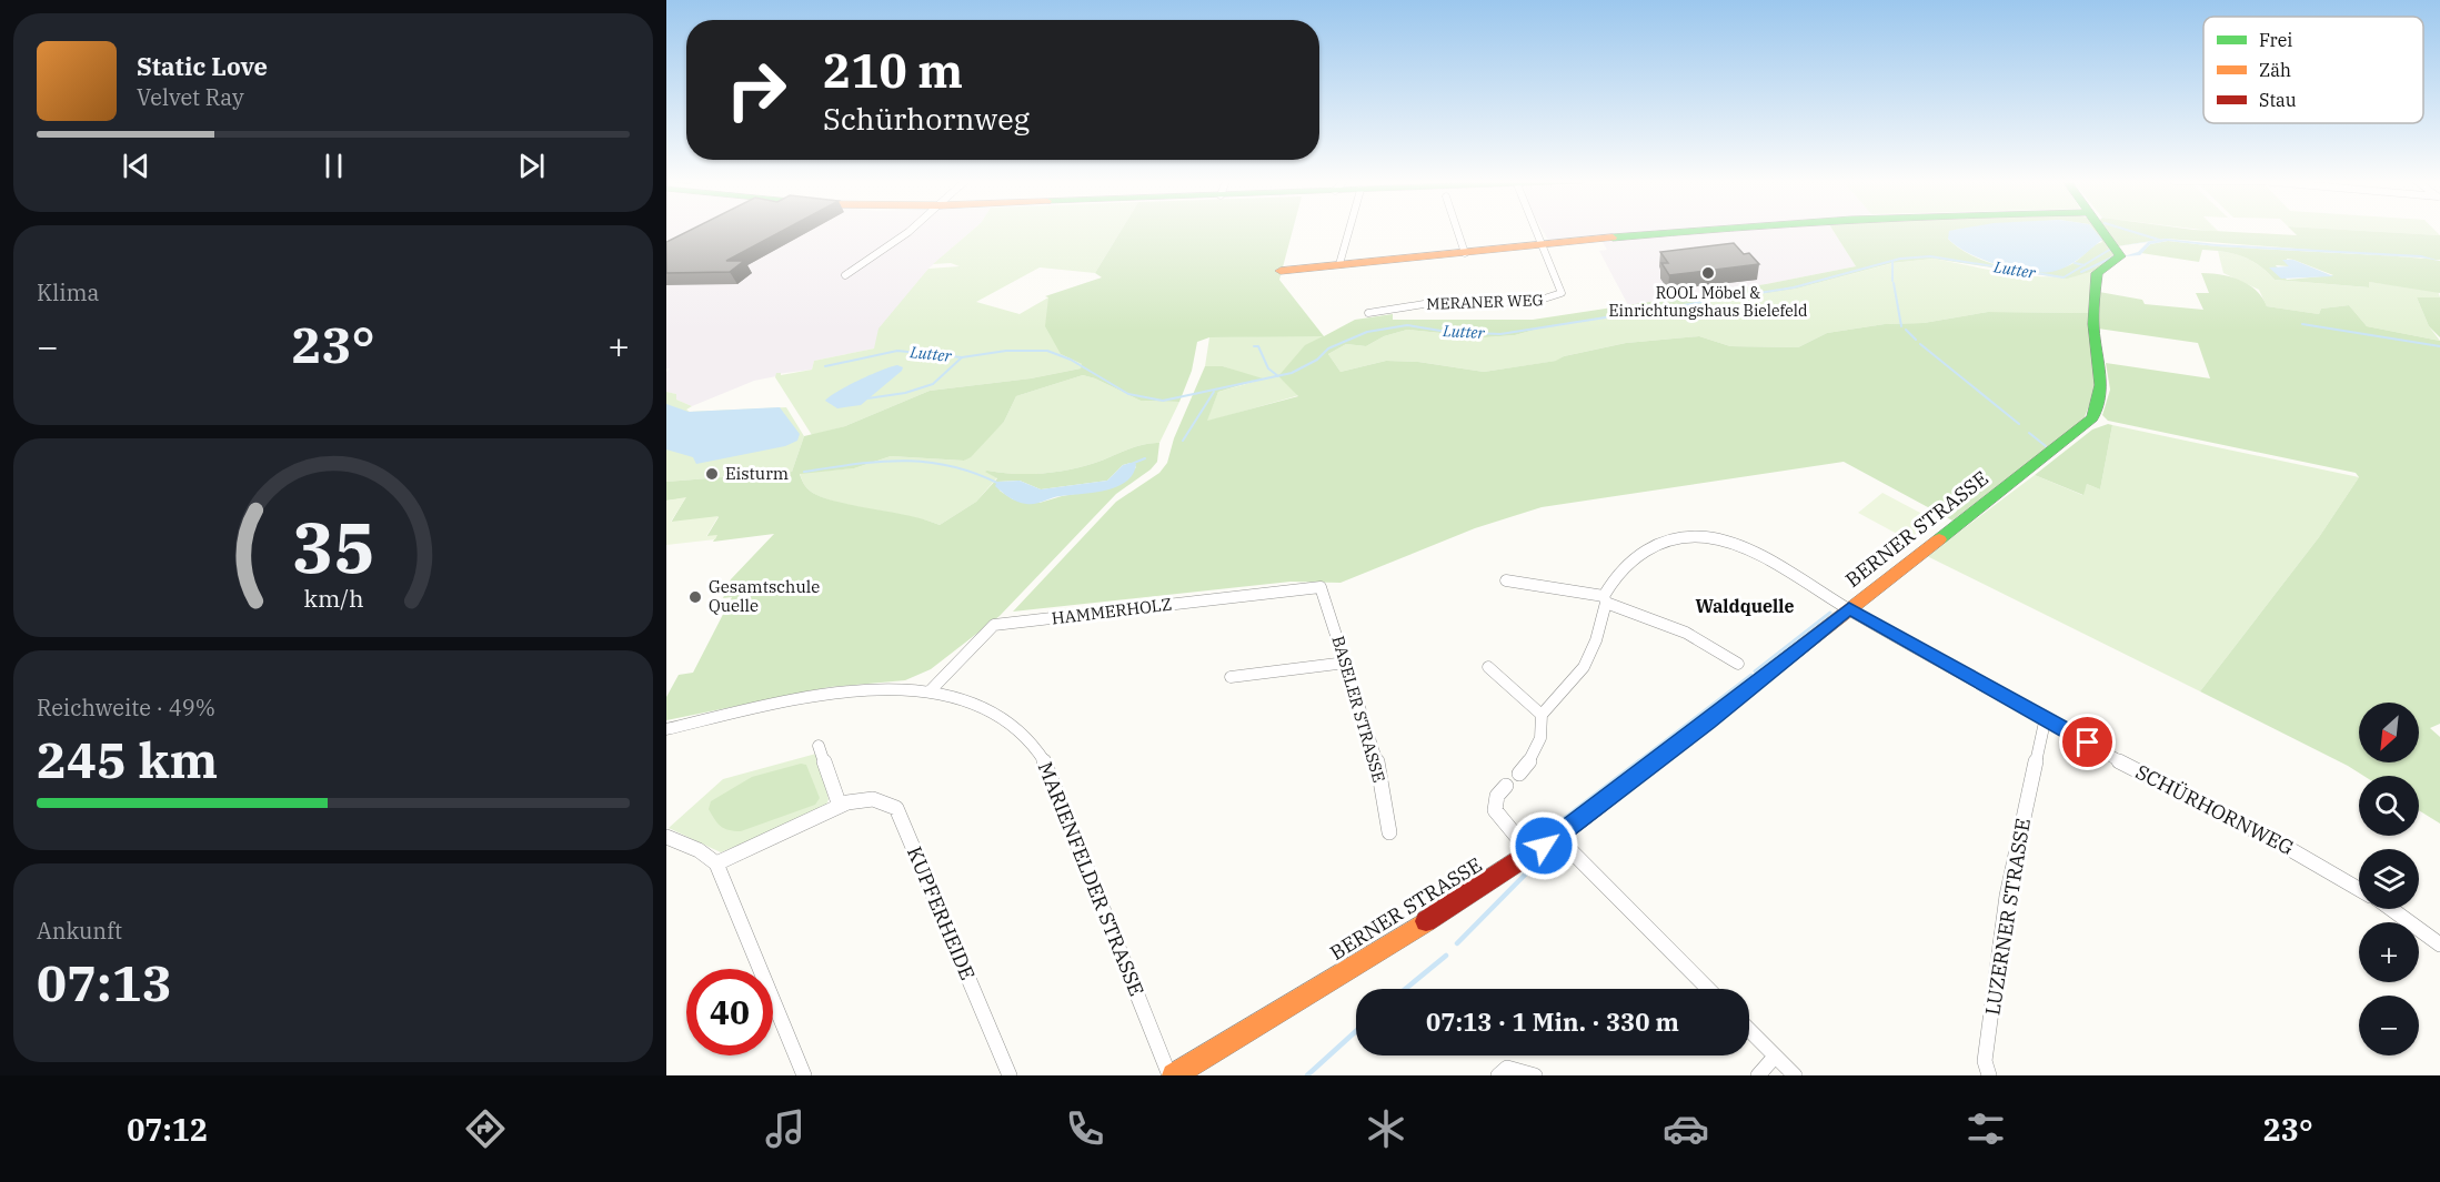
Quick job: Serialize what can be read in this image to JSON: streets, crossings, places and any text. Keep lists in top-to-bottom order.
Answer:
{
  "streets": {
    "street": [
      "MERANER WEG",
      "BERNER STRASSE",
      "HAMMERHOLZ",
      "BASELER STRASSE",
      "SCHÜRHORNWEG",
      "MARIENFELDER STRASSE",
      "KUPFERHEIDE",
      "LUZERNER STRASSE"
    ]
  },
  "crossings": [
    ["BERNER STRASSE", "SCHÜRHORNWEG"],
    ["BERNER STRASSE", "MARIENFELDER STRASSE"],
    ["HAMMERHOLZ", "BASELER STRASSE"],
    ["HAMMERHOLZ", "MARIENFELDER STRASSE"],
    ["SCHÜRHORNWEG", "LUZERNER STRASSE"]
  ],
  "districts": ["Waldquelle"],
  "water": ["Lutter"],
  "places": ["ROOL Möbel & Einrichtungshaus Bielefeld", "Eisturm", "Gesamtschule Quelle"],
  "legend": ["Frei", "Zäh", "Stau"],
  "north": "bottom left",
  "page": {
    "turn": ["210 m", "Schürhornweg"],
    "song": ["Static Love", "Velvet Ray"],
    "tile": [
      "Klima",
      ["Reichweite · 49%", "245 km"],
      ["Ankunft", "07:13"]
    ],
    "heat": ["−", "23°", "+"],
    "map_buttons": ["+", "−"],
    "limit": "40",
    "trip": "07:13 · 1 Min. · 330 m",
    "tabs": ["07:12", "23°"],
    "gauge": ["35", "km/h"]
  }
}
